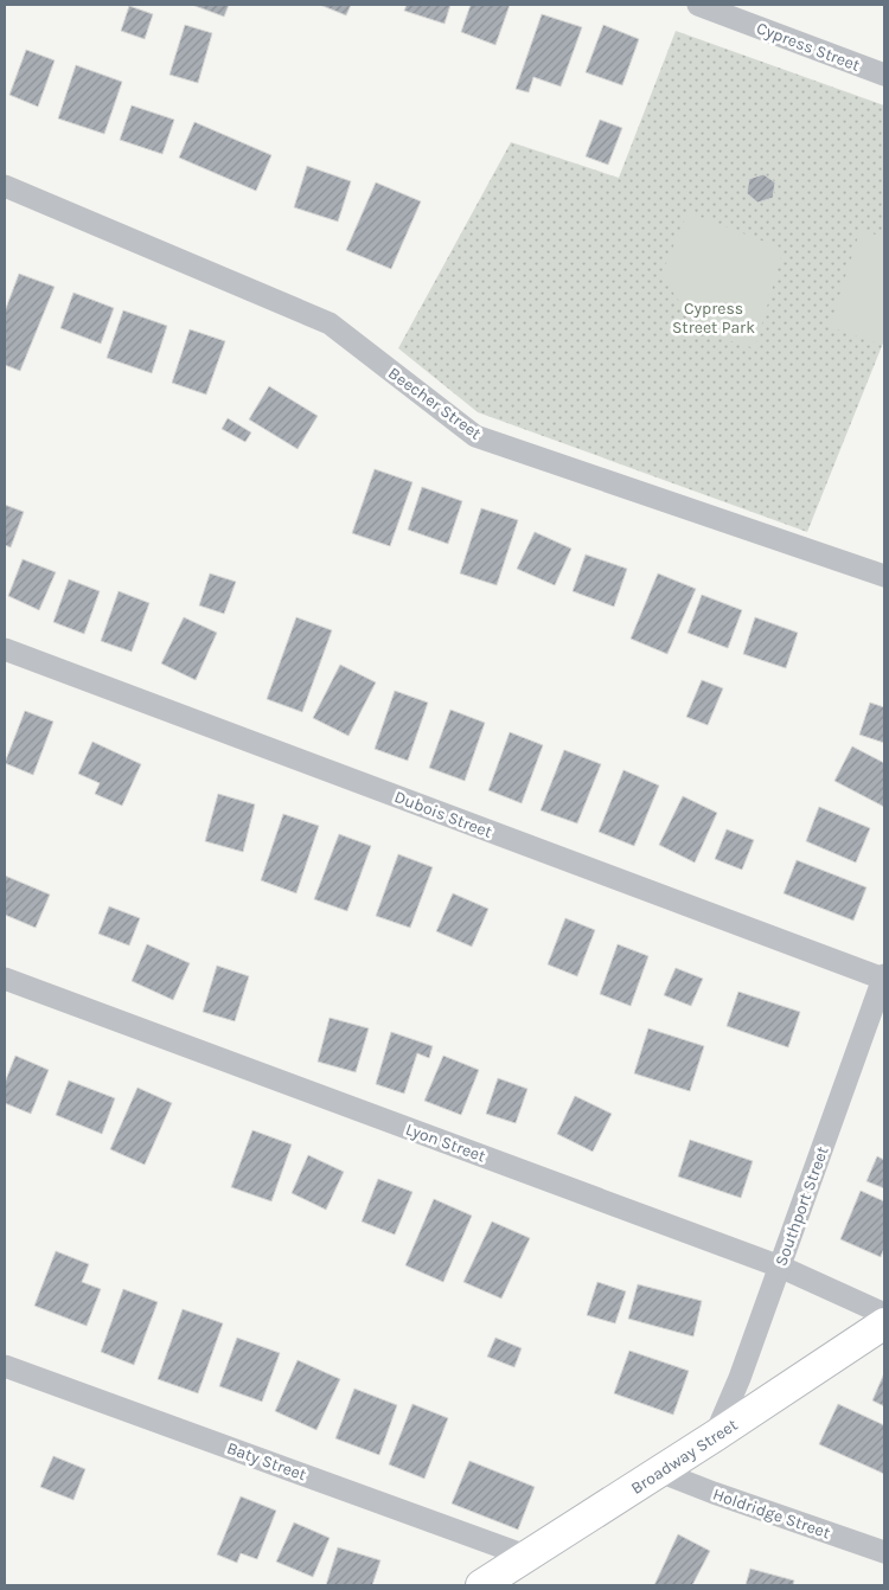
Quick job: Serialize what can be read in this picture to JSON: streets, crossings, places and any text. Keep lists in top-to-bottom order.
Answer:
{
  "streets": {
    "street": [
      "Cypress Street",
      "Beecher Street",
      "Dubois Street",
      "Lyon Street",
      "Southport Street",
      "Broadway Street",
      "Baty Street",
      "Holdridge Street"
    ]
  },
  "crossings": [
    ["Dubois Street", "Southport Street"],
    ["Lyon Street", "Southport Street"],
    ["Southport Street", "Broadway Street"],
    ["Broadway Street", "Baty Street"],
    ["Broadway Street", "Holdridge Street"]
  ],
  "parks": ["Cypress Street Park"]
}
